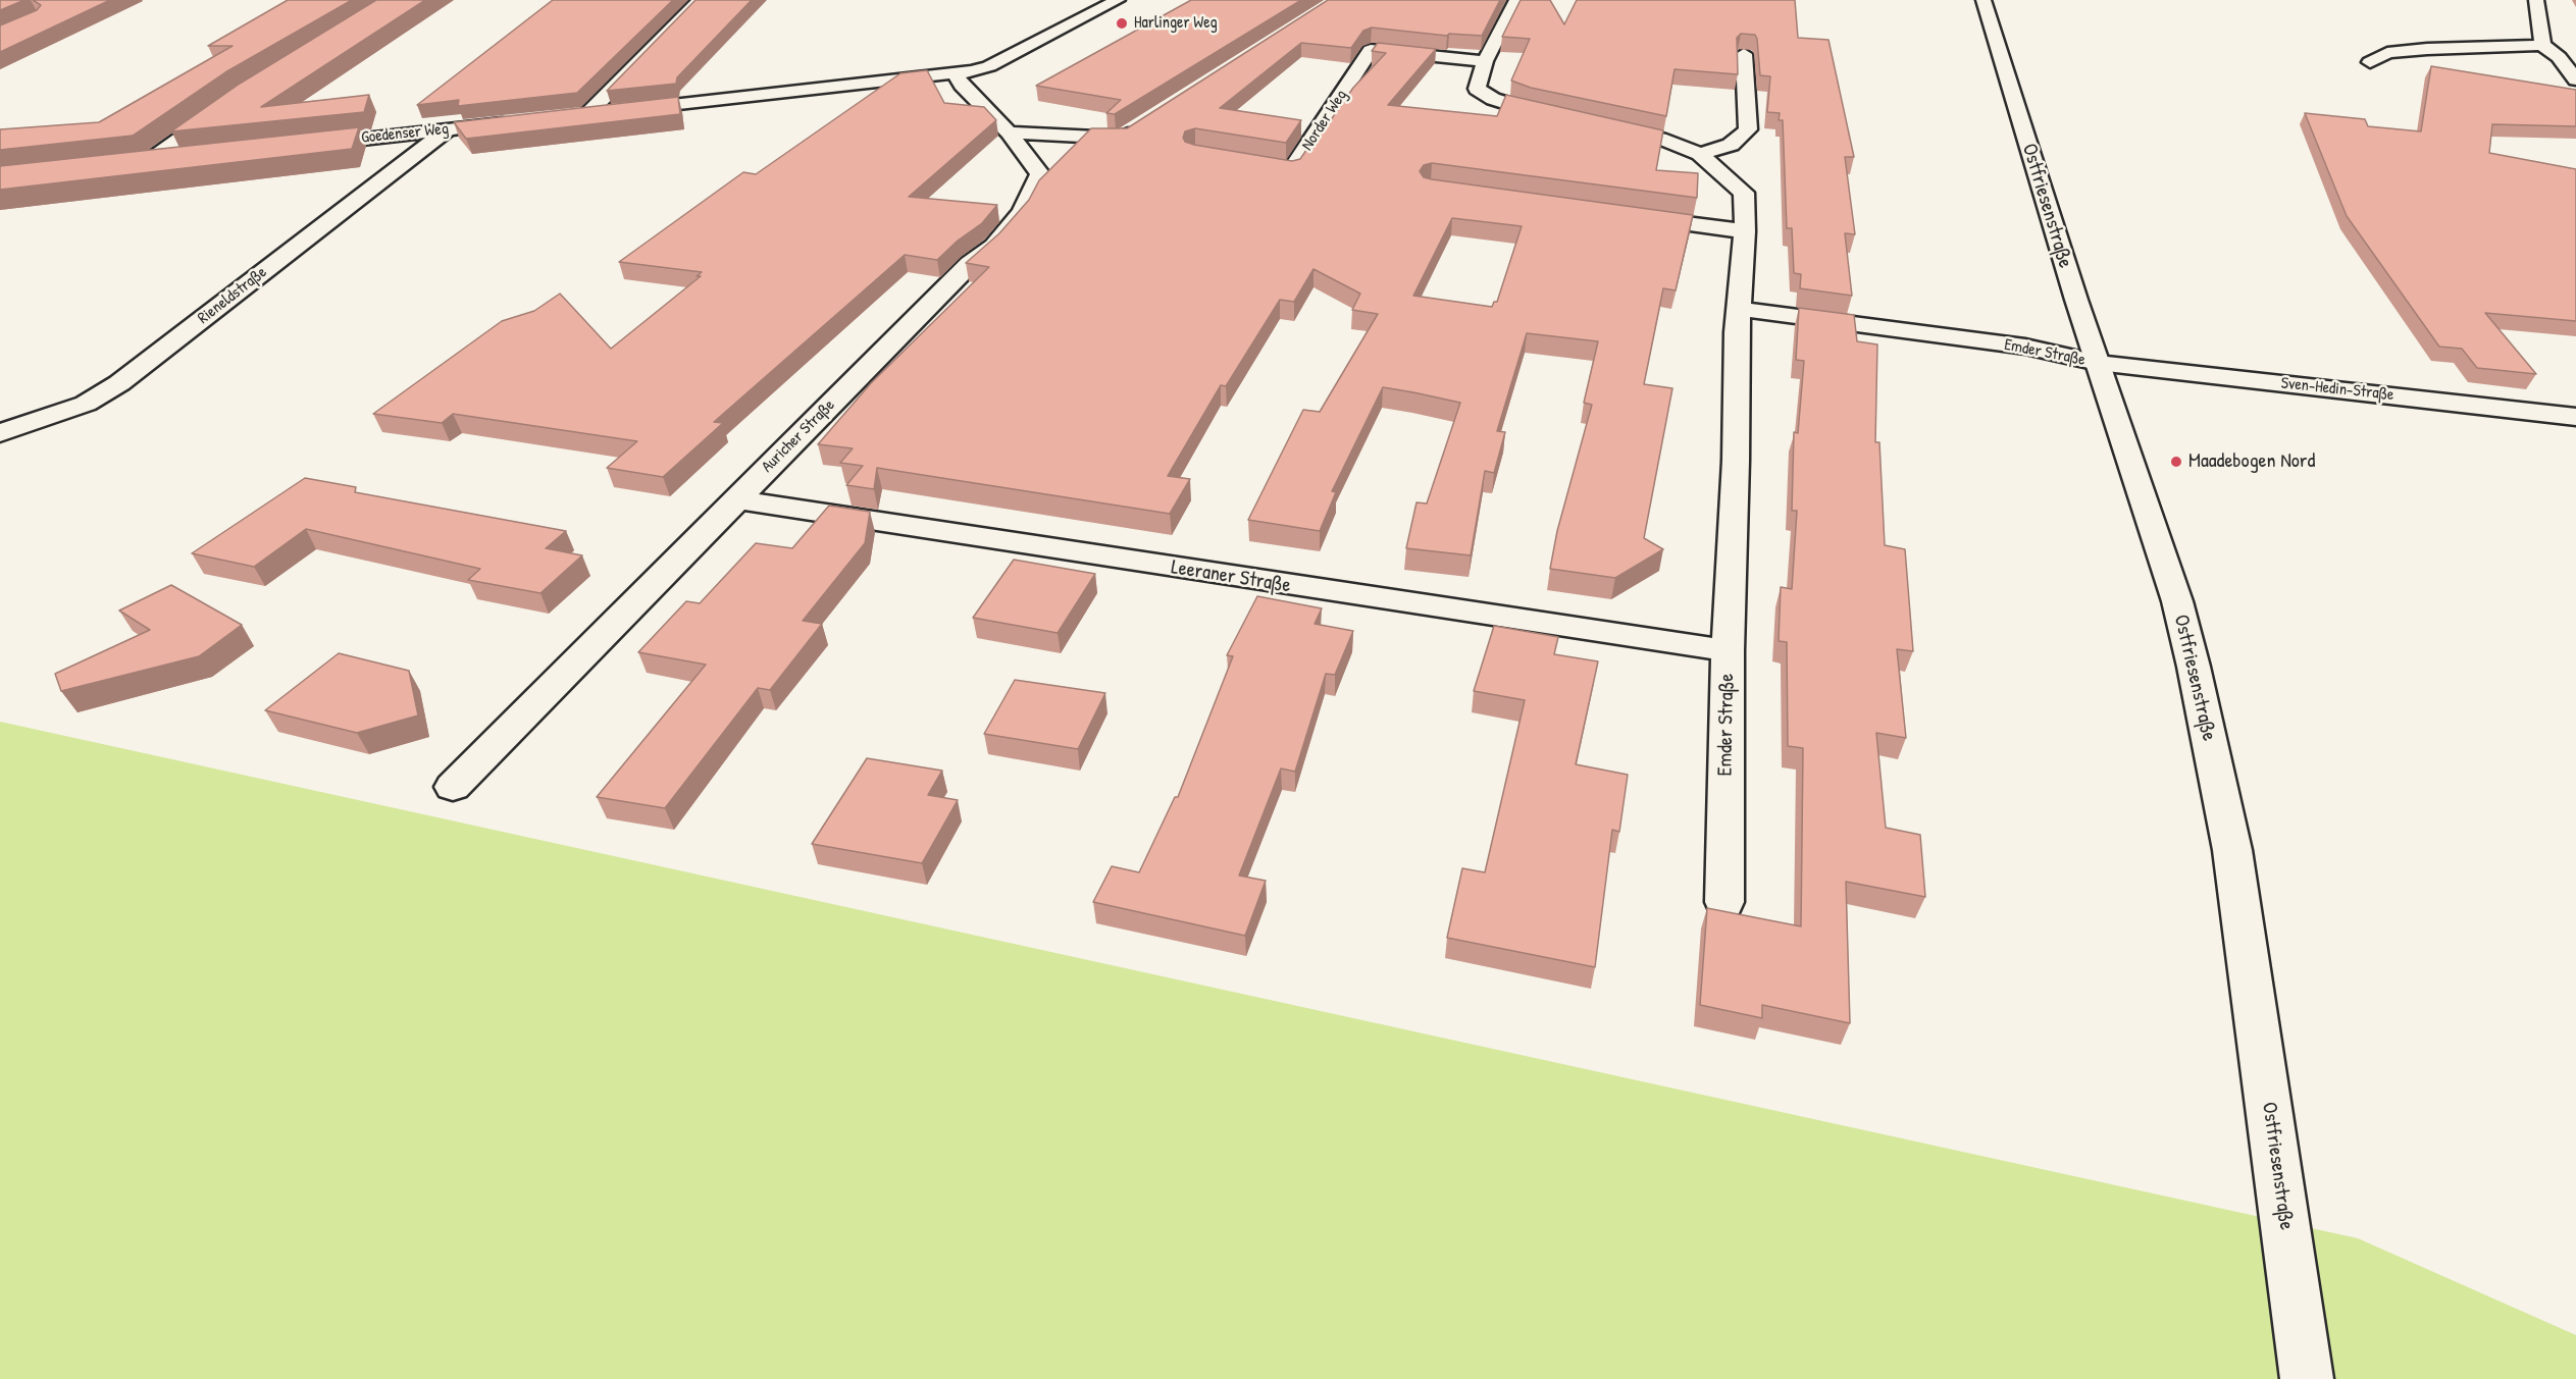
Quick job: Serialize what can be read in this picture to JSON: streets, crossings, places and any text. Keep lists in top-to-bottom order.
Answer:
{
  "streets": {
    "street": [
      "Norder Weg",
      "Goedenser Weg",
      "Ostfriesenstraße",
      "Rieneldstraße",
      "Emder Straße",
      "Sven-Hedin-Straße",
      "Auricher Straße",
      "Leeraner Straße"
    ]
  },
  "crossings": [
    ["Norder Weg", "Emder Straße"],
    ["Goedenser Weg", "Rieneldstraße"],
    ["Ostfriesenstraße", "Emder Straße"],
    ["Ostfriesenstraße", "Sven-Hedin-Straße"],
    ["Emder Straße", "Sven-Hedin-Straße"],
    ["Emder Straße", "Leeraner Straße"],
    ["Auricher Straße", "Leeraner Straße"]
  ],
  "places": ["Harlinger Weg", "Maadebogen Nord"]
}
